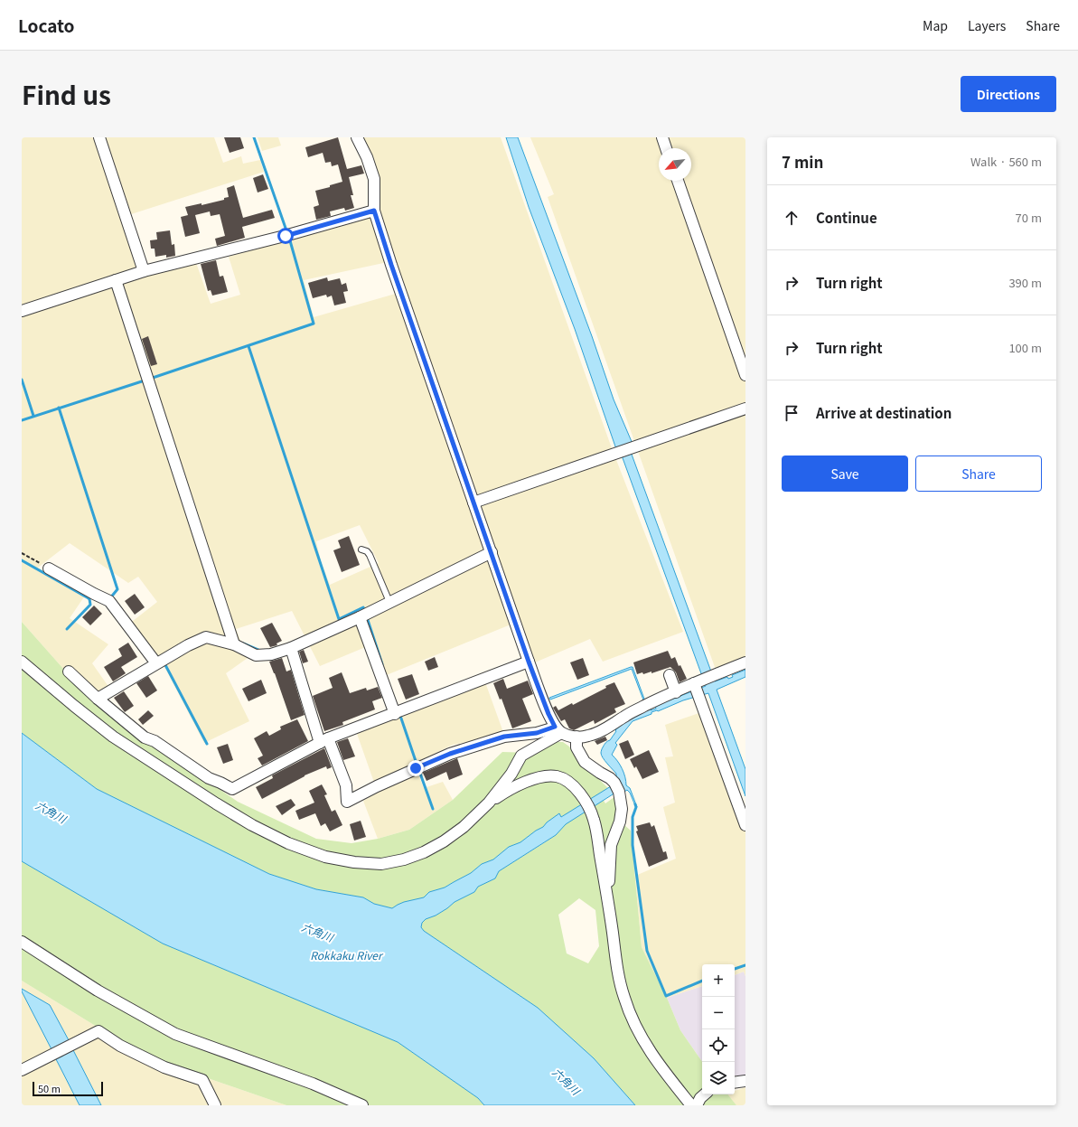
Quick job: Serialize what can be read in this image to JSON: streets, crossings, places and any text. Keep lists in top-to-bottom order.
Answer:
{
  "water": ["六角川", "Rokkaku River"],
  "scale_bar": "50 m",
  "north": "bottom left",
  "page": {
    "header": "Locato",
    "nav": ["Map", "Layers", "Share"],
    "title": "Find us",
    "buttons": [
      "Directions",
      ["Save", "Share"]
    ],
    "heading": ["7 min", "Walk · 560 m"],
    "list": [
      ["Continue", "70 m"],
      ["Turn right", "390 m"],
      ["Turn right", "100 m"],
      "Arrive at destination"
    ],
    "map_buttons": ["+", "−"],
    "scale": "50 m"
  }
}
